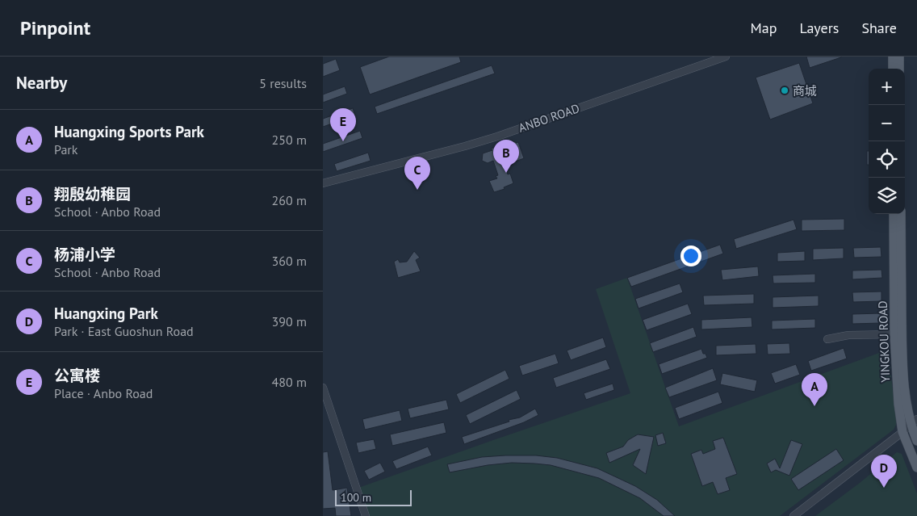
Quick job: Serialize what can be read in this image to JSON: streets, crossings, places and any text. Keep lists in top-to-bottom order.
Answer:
{
  "streets": {
    "main road": ["YINGKOU ROAD"],
    "street": ["ANBO ROAD"]
  },
  "places": ["商城"],
  "scale_bar": "100 m",
  "page": {
    "header": "Pinpoint",
    "nav": ["Map", "Layers", "Share"],
    "heading": ["Nearby", "5 results"],
    "map_buttons": ["+", "−"],
    "pins": [
      "E",
      "B",
      "C",
      "A",
      "D"
    ],
    "list": [
      {
        "mark": "A",
        "name": "Huangxing Sports Park",
        "note": "Park",
        "value": "250 m"
      },
      {
        "mark": "B",
        "name": "翔殷幼稚园",
        "note": "School · Anbo Road",
        "value": "260 m"
      },
      {
        "mark": "C",
        "name": "杨浦小学",
        "note": "School · Anbo Road",
        "value": "360 m"
      },
      {
        "mark": "D",
        "name": "Huangxing Park",
        "note": "Park · East Guoshun Road",
        "value": "390 m"
      },
      {
        "mark": "E",
        "name": "公寓楼",
        "note": "Place · Anbo Road",
        "value": "480 m"
      }
    ],
    "scale": "100 m"
  }
}
